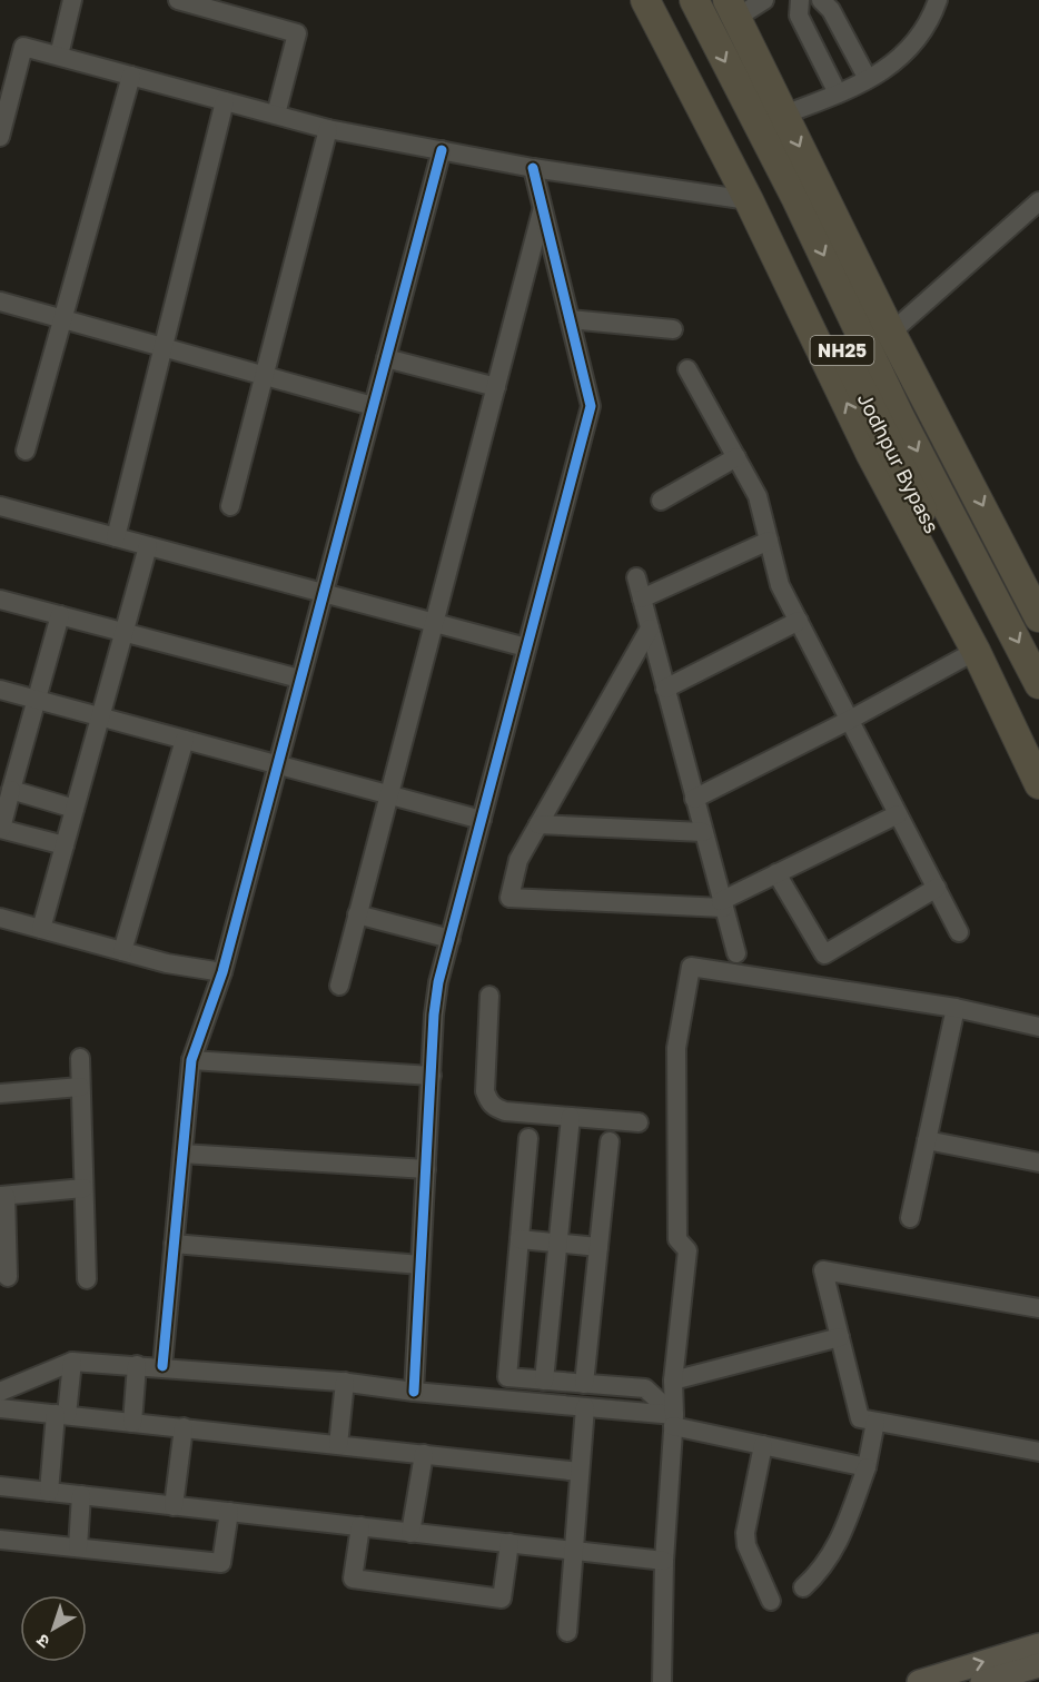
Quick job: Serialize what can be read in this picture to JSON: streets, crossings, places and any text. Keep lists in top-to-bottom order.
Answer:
{
  "streets": {
    "highway": ["NH25", "Jodhpur Bypass"]
  },
  "north": "bottom left"
}
